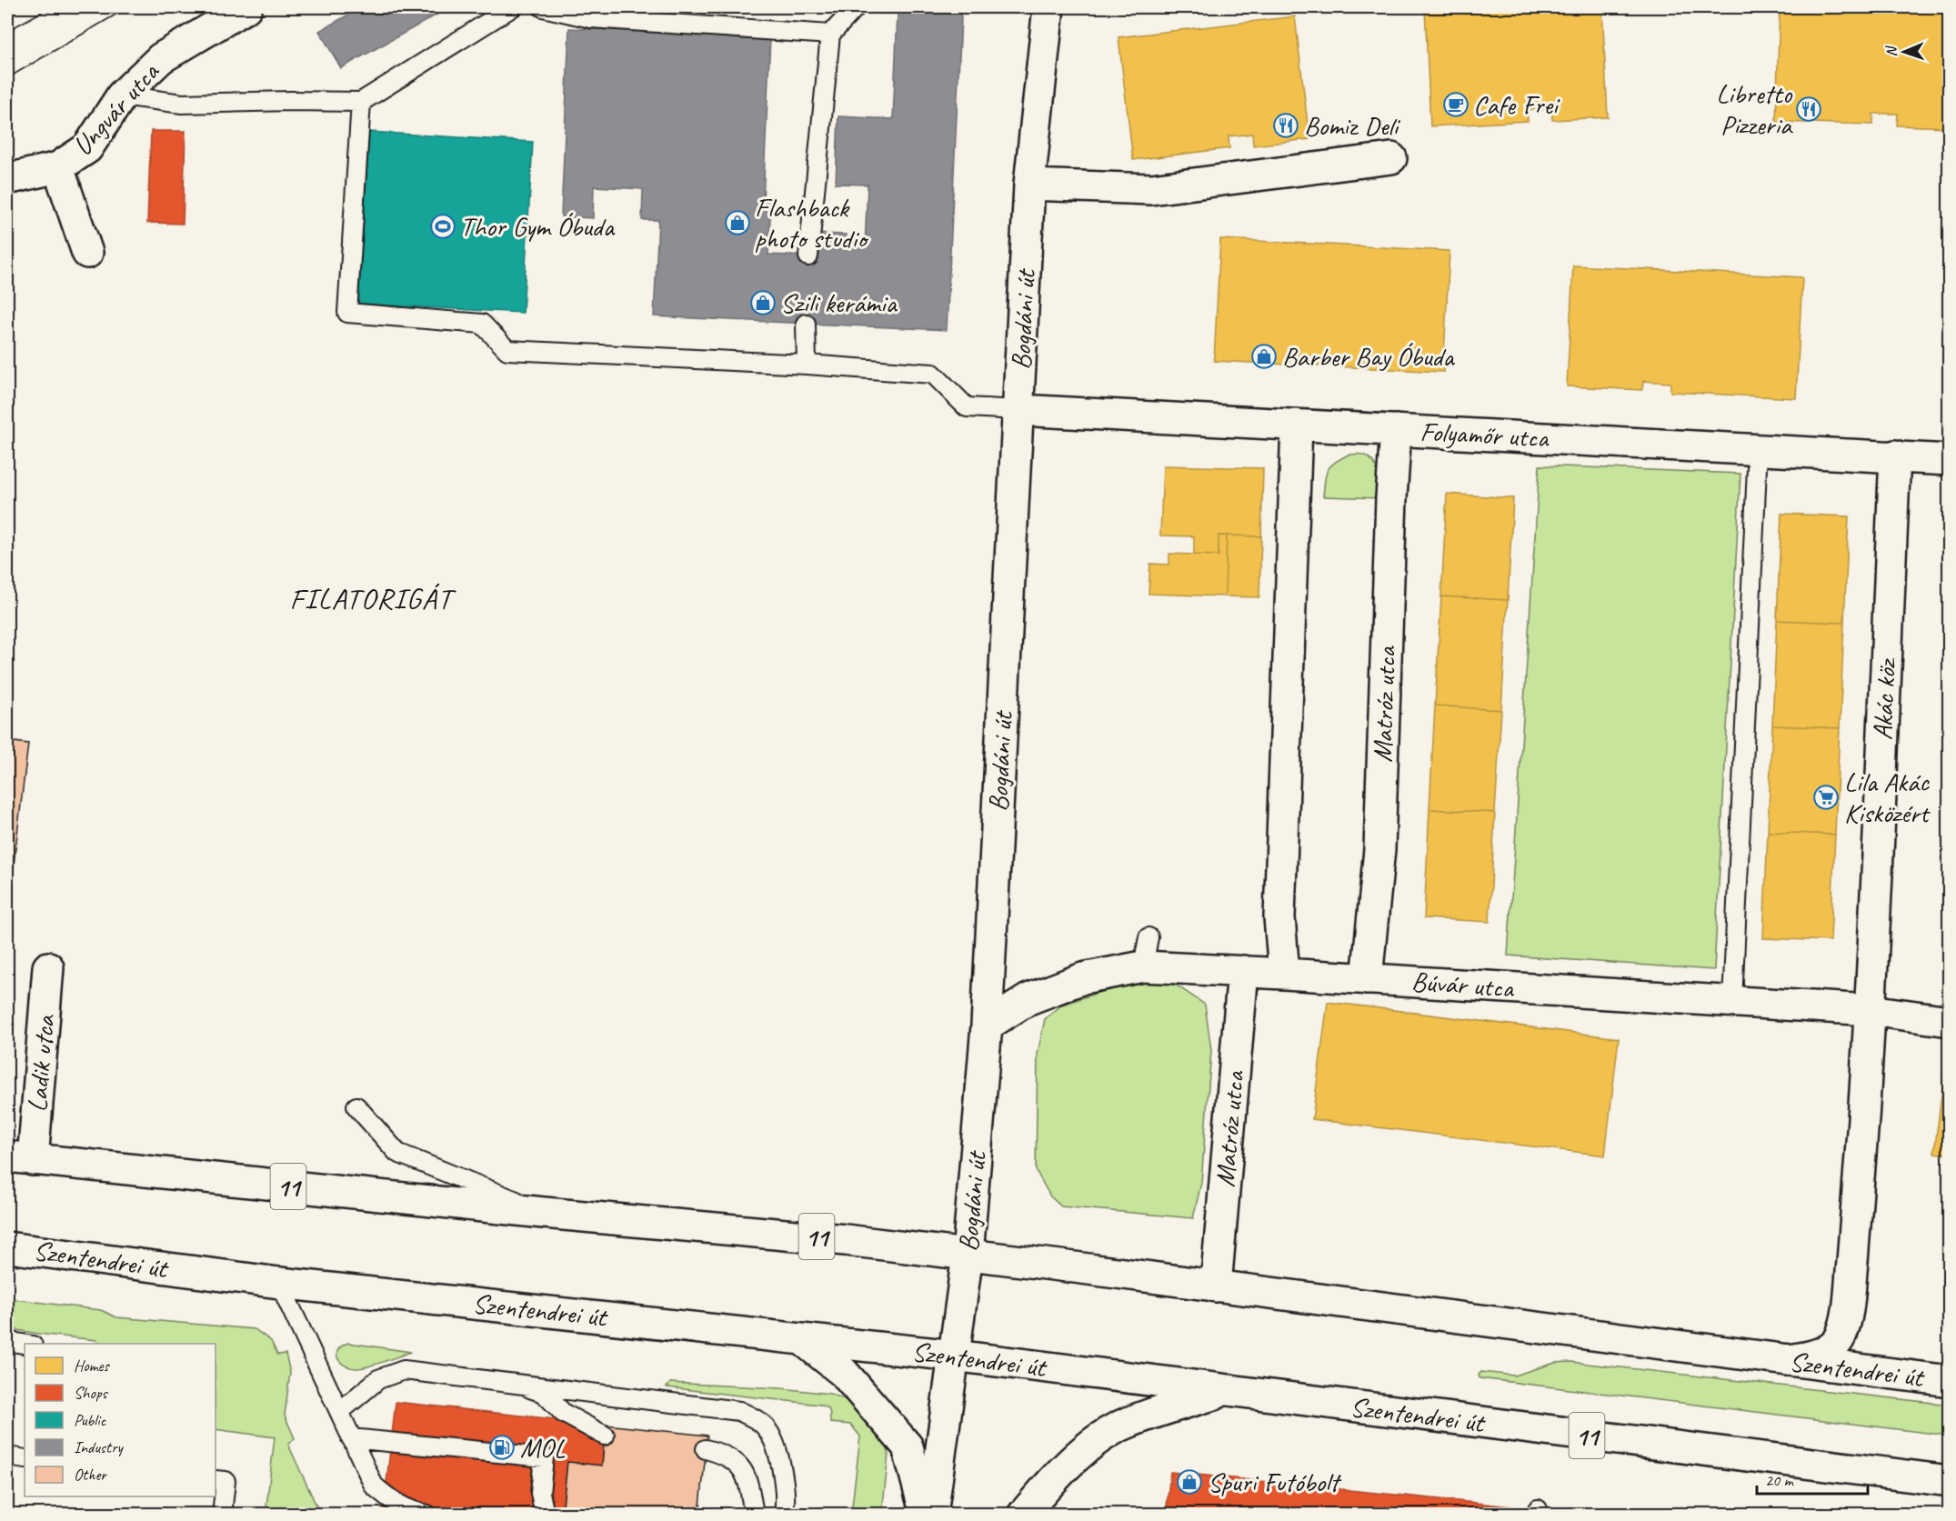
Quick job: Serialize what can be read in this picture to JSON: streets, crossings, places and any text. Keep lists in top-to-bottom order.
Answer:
{
  "streets": {
    "street": [
      "Ungvár utca",
      "Bogdáni út",
      "Folyamőr utca",
      "Akác köz",
      "Matróz utca",
      "Búvár utca",
      "Ladik utca",
      "11",
      "Szentendrei út"
    ]
  },
  "crossings": [
    ["Bogdáni út", "Folyamőr utca"],
    ["Bogdáni út", "Búvár utca"],
    ["Bogdáni út", "Szentendrei út"],
    ["Folyamőr utca", "Akác köz"],
    ["Folyamőr utca", "Matróz utca"],
    ["Akác köz", "Búvár utca"],
    ["Akác köz", "Szentendrei út"],
    ["Matróz utca", "Búvár utca"],
    ["Matróz utca", "Szentendrei út"],
    ["Ladik utca", "Szentendrei út"]
  ],
  "districts": ["FILATORIGÁT"],
  "places": {
    "cafe": ["Cafe Frei"],
    "restaurant": ["Libretto Pizzeria", "Bomiz Deli"],
    "shop": [
      "Flashback photo studio",
      "Szili kerámia",
      "Barber Bay Óbuda",
      "Spuri Futóbolt"
    ],
    "sports": ["Thor Gym Óbuda"],
    "supermarket": ["Lila Akác Kisközért"],
    "fuel station": ["MOL"]
  },
  "legend": [
    "Homes",
    "Shops",
    "Public",
    "Industry",
    "Other"
  ],
  "scale_bar": "20 m",
  "north": "left"
}
